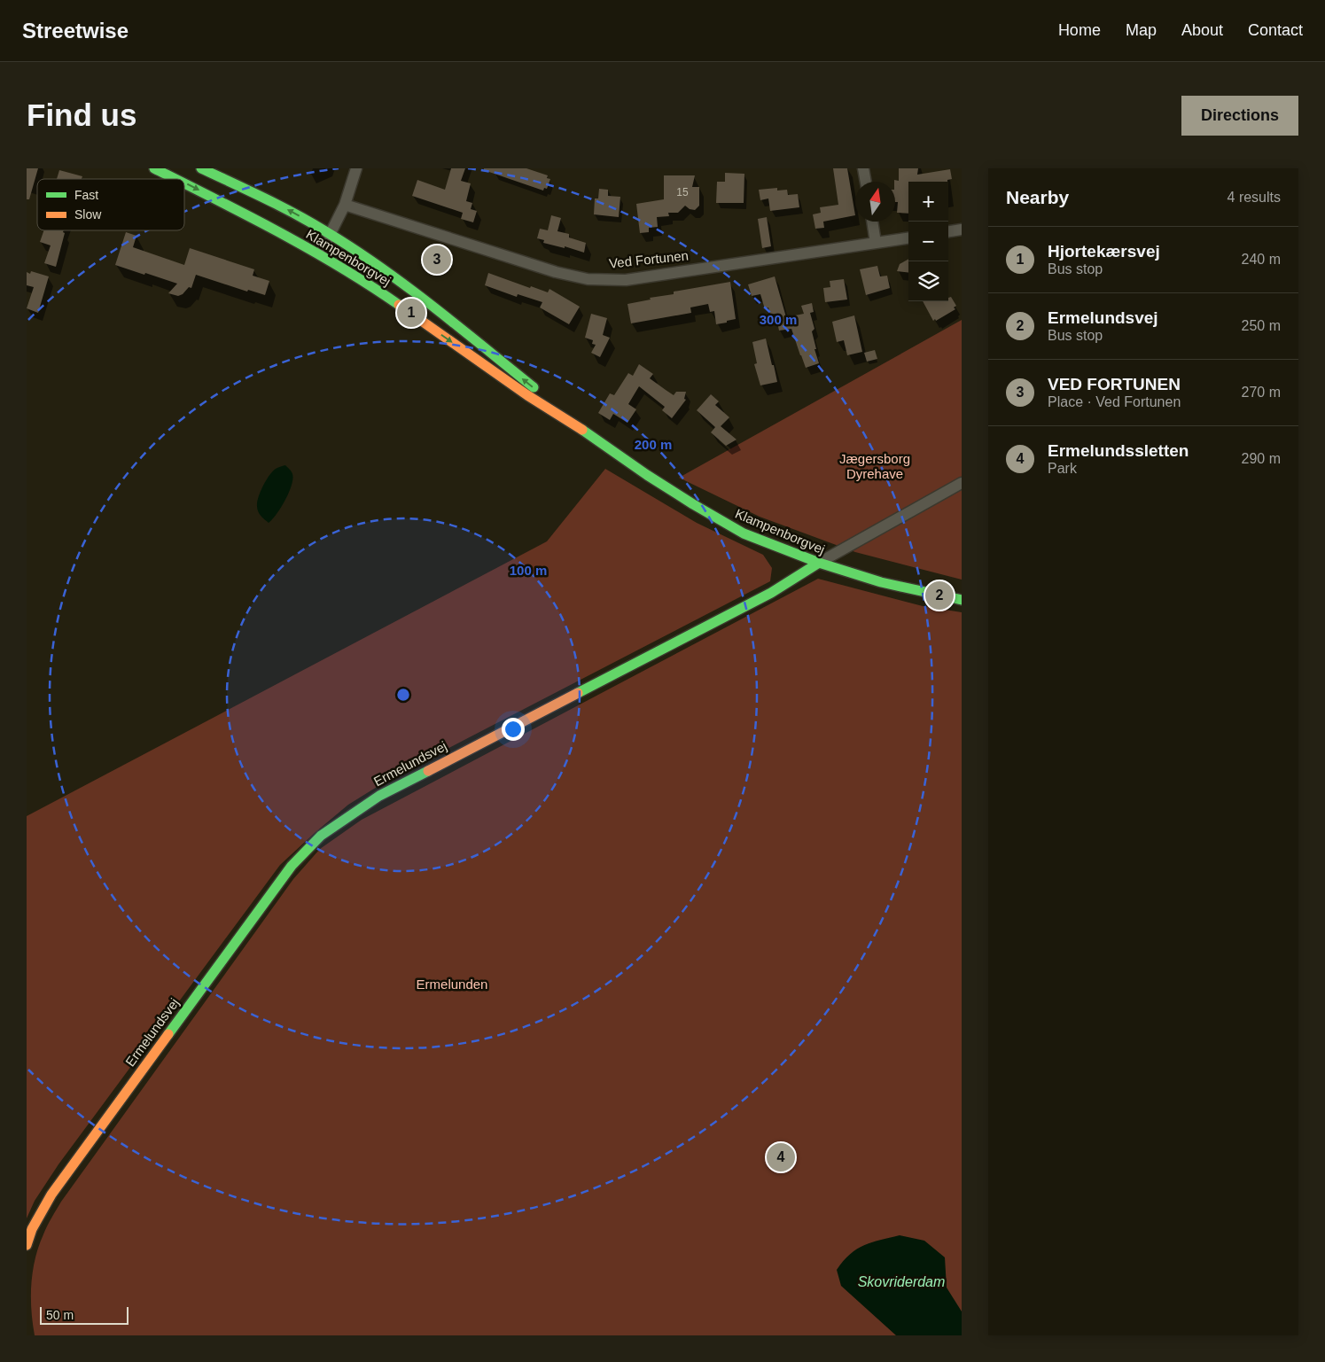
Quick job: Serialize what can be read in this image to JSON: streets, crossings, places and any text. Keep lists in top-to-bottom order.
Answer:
{
  "streets": {
    "street": ["Klampenborgvej", "Ved Fortunen", "Ermelundsvej"]
  },
  "crossings": [
    ["Klampenborgvej", "Ermelundsvej"]
  ],
  "water": ["Skovriderdam"],
  "parks": ["Jægersborg Dyrehave", "Ermelunden"],
  "house_numbers": ["15"],
  "legend": ["Fast", "Slow"],
  "scale_bar": "50 m",
  "north": "top",
  "page": {
    "header": "Streetwise",
    "nav": [
      "Home",
      "Map",
      "About",
      "Contact"
    ],
    "buttons": "Directions",
    "title": "Find us",
    "heading": ["Nearby", "4 results"],
    "map_buttons": ["+", "−"],
    "list": [
      {
        "mark": "1",
        "name": "Hjortekærsvej",
        "note": "Bus stop",
        "value": "240 m"
      },
      {
        "mark": "2",
        "name": "Ermelundsvej",
        "note": "Bus stop",
        "value": "250 m"
      },
      {
        "mark": "3",
        "name": "VED FORTUNEN",
        "note": "Place · Ved Fortunen",
        "value": "270 m"
      },
      {
        "mark": "4",
        "name": "Ermelundssletten",
        "note": "Park",
        "value": "290 m"
      }
    ],
    "pins": [
      "3",
      "1",
      "2",
      "4"
    ],
    "scale": "50 m"
  },
  "rings": ["300 m", "200 m", "100 m"]
}
